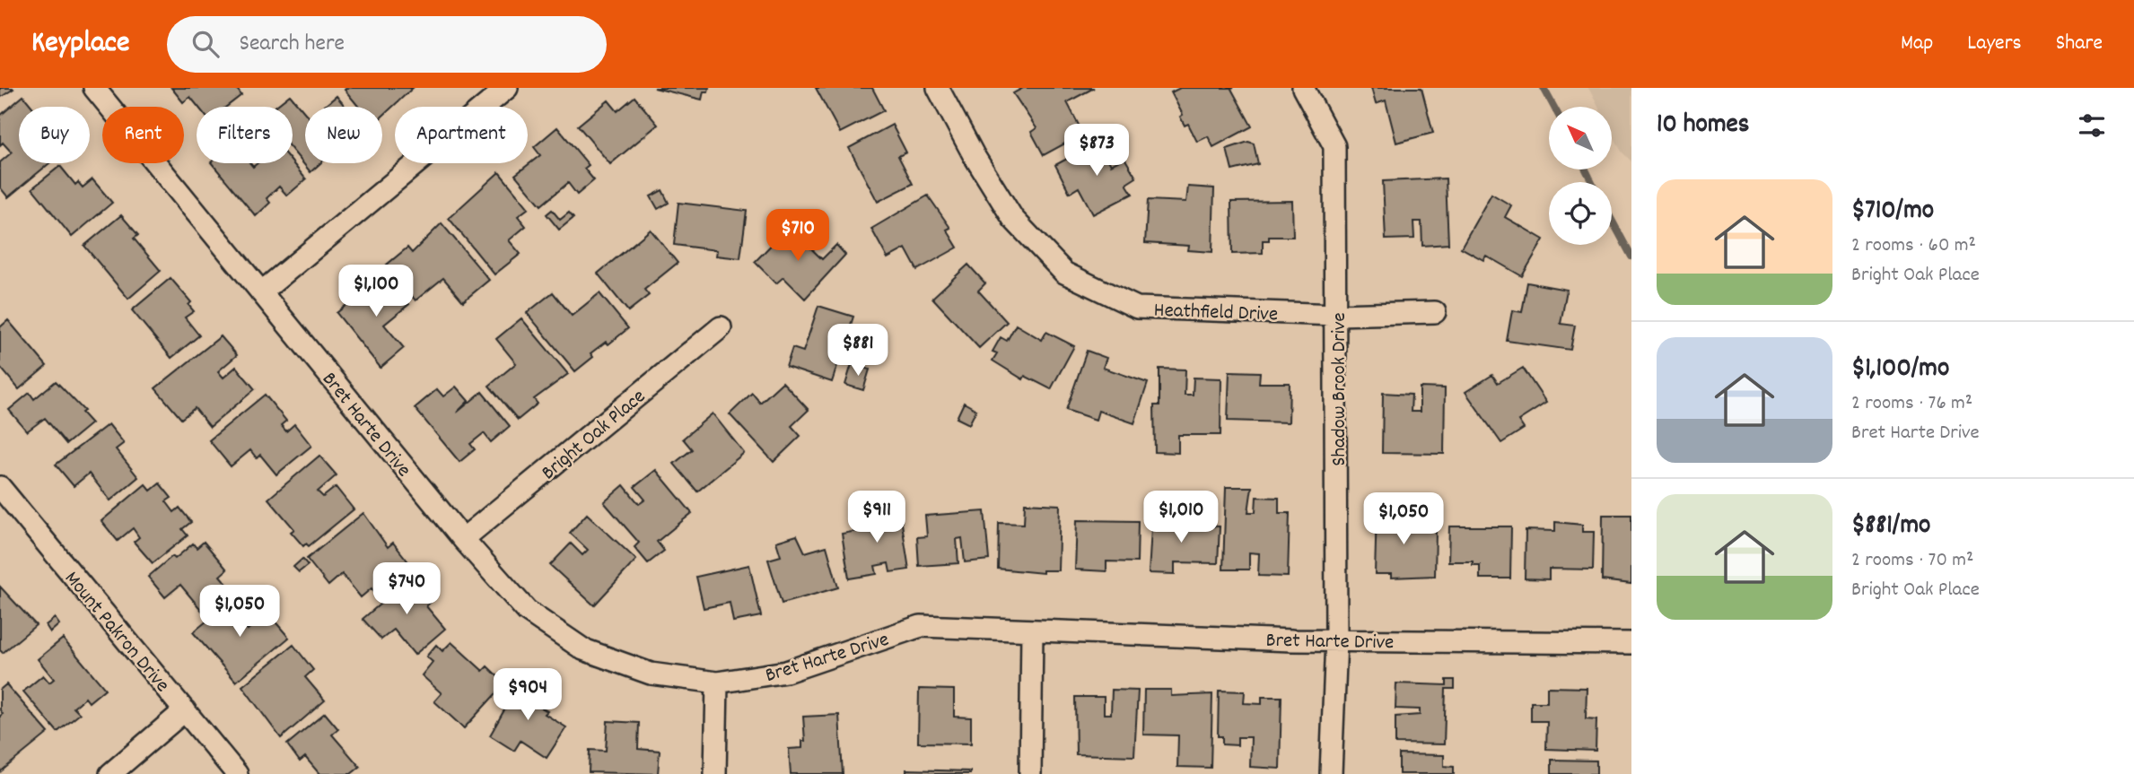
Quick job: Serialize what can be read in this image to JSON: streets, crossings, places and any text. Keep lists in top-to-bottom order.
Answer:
{
  "streets": {
    "street": [
      "Heathfield Drive",
      "Shadow Brook Drive",
      "Bret Harte Drive",
      "Bright Oak Place",
      "Mount Pakron Drive"
    ]
  },
  "crossings": [
    ["Heathfield Drive", "Shadow Brook Drive"],
    ["Shadow Brook Drive", "Bret Harte Drive"],
    ["Bret Harte Drive", "Bright Oak Place"]
  ],
  "north": "top left",
  "page": {
    "header": "Keyplace",
    "search": "Search here",
    "nav": ["Map", "Layers", "Share"],
    "heading": "10 homes",
    "chip": [
      "Buy",
      "Rent",
      "Filters",
      "New",
      "Apartment"
    ],
    "price": [
      "$873",
      "$710",
      "$1,100",
      "$881",
      "$911",
      "$1,010",
      "$1,050",
      "$740",
      "$1,050",
      "$904"
    ],
    "list": [
      {
        "name": "$710/mo",
        "note": "2 rooms · 60 m² · Bright Oak Place"
      },
      {
        "name": "$1,100/mo",
        "note": "2 rooms · 76 m² · Bret Harte Drive"
      },
      {
        "name": "$881/mo",
        "note": "2 rooms · 70 m² · Bright Oak Place"
      }
    ]
  }
}
